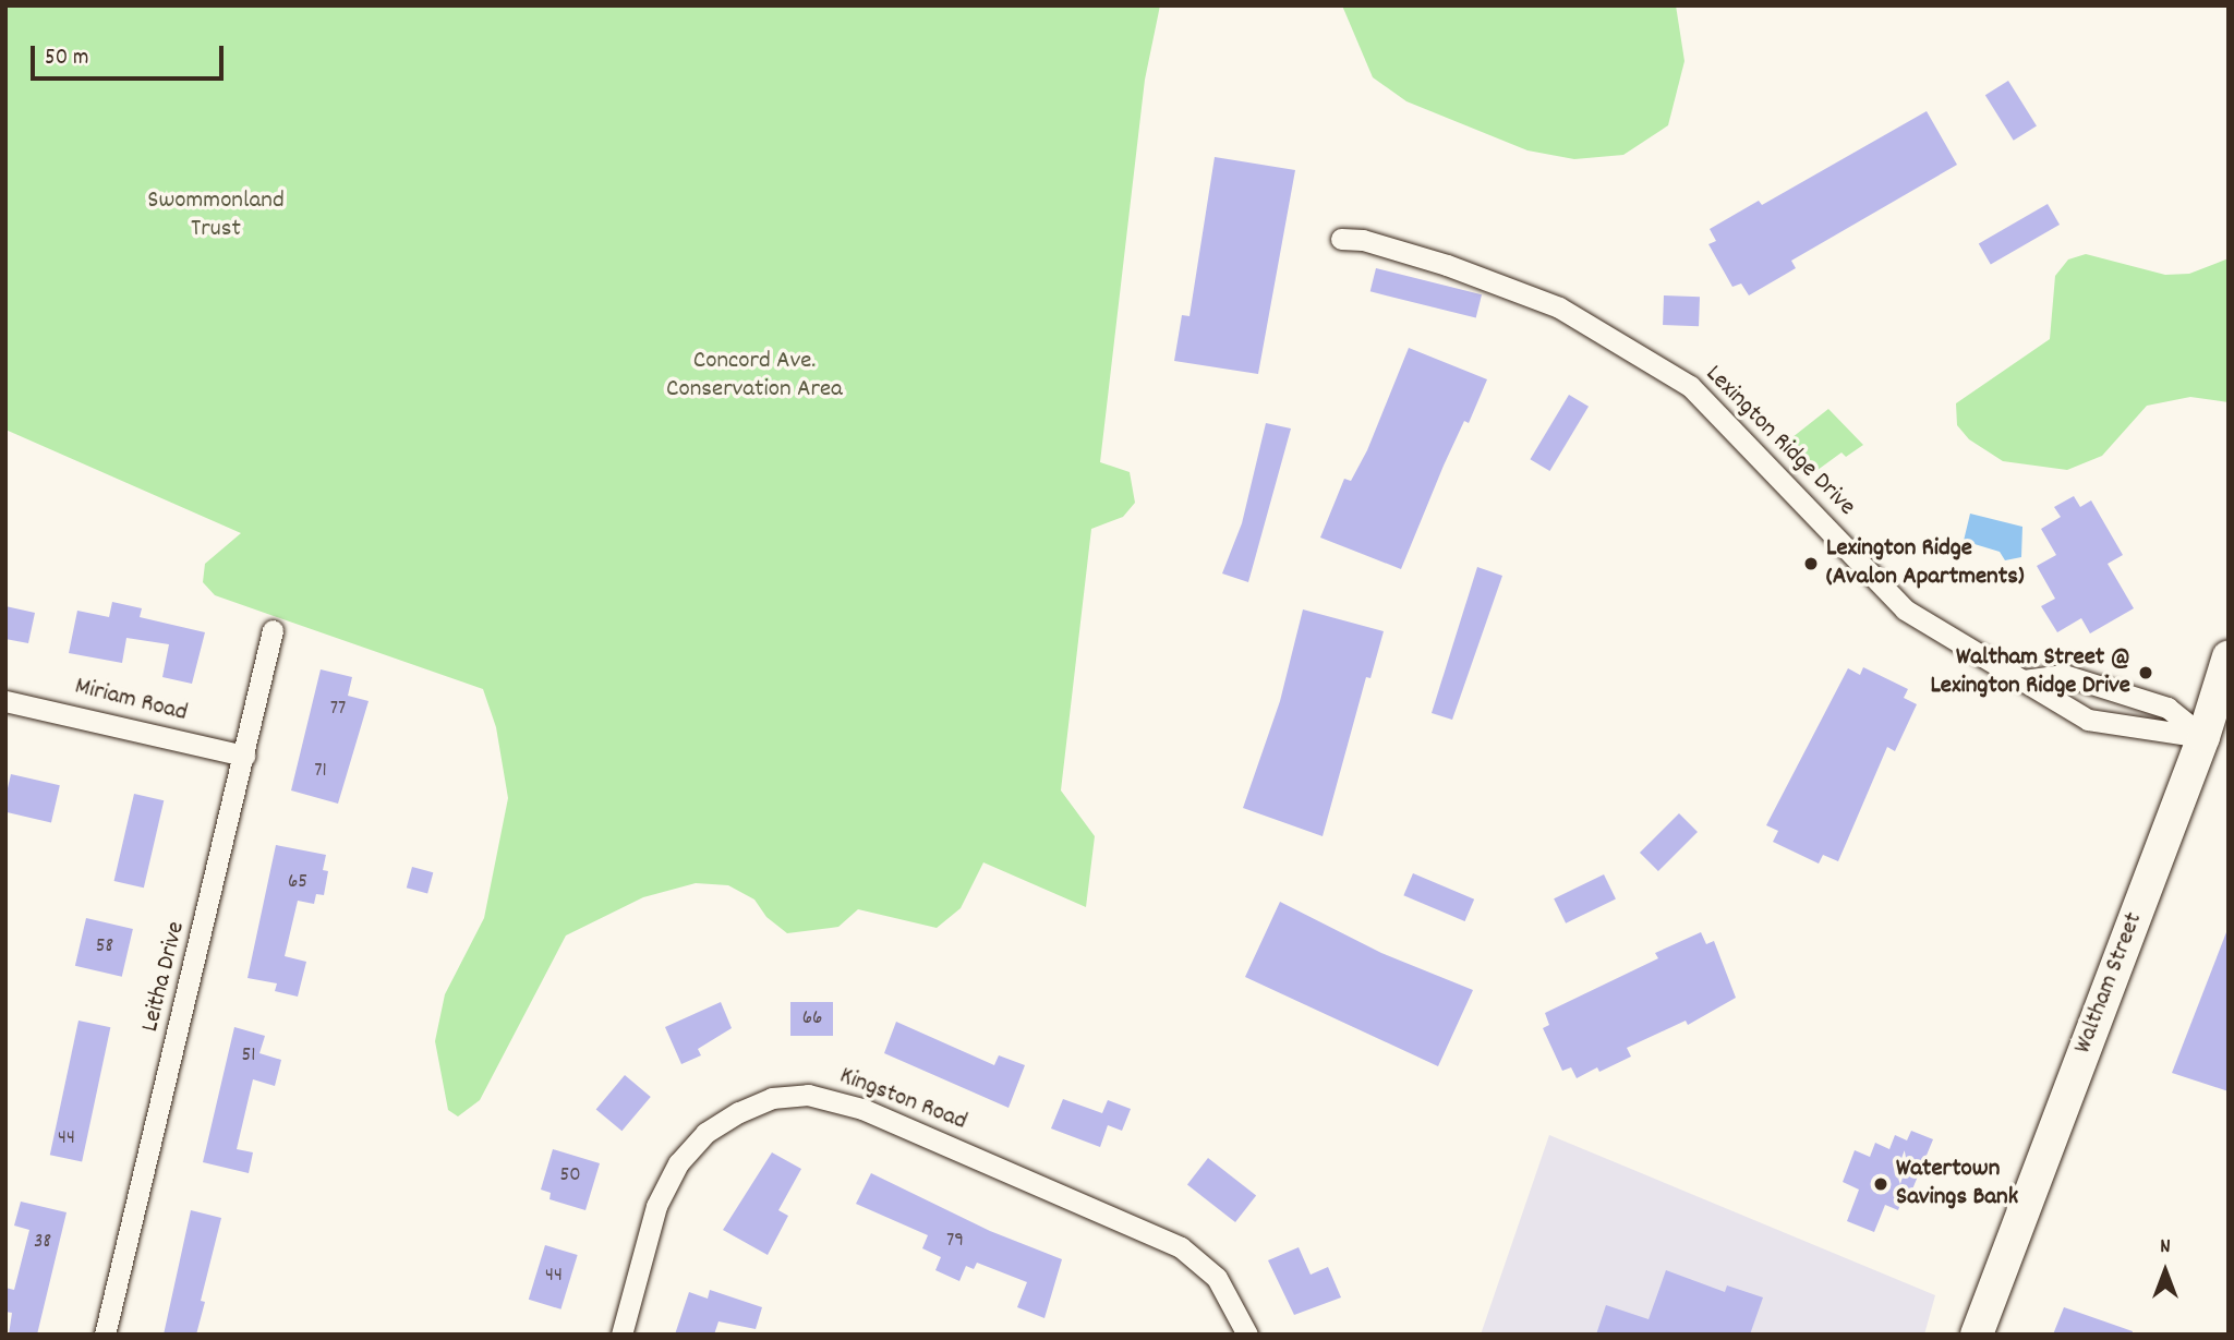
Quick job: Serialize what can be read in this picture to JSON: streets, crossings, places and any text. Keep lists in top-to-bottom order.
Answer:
{
  "streets": {
    "main road": ["Waltham Street"],
    "street": [
      "Lexington Ridge Drive",
      "Miriam Road",
      "Leitha Drive",
      "Kingston Road"
    ]
  },
  "crossings": [
    ["Lexington Ridge Drive", "Waltham Street"],
    ["Miriam Road", "Leitha Drive"]
  ],
  "parks": ["Swommonland Trust", "Concord Ave. Conservation Area"],
  "places": ["Lexington Ridge (Avalon Apartments)", "Waltham Street @ Lexington Ridge Drive", "Watertown Savings Bank"],
  "house_numbers": [
    "77",
    "71",
    "65",
    "58",
    "66",
    "51",
    "44",
    "50",
    "79",
    "38",
    "44"
  ],
  "scale_bar": "50 m",
  "north": "top"
}
